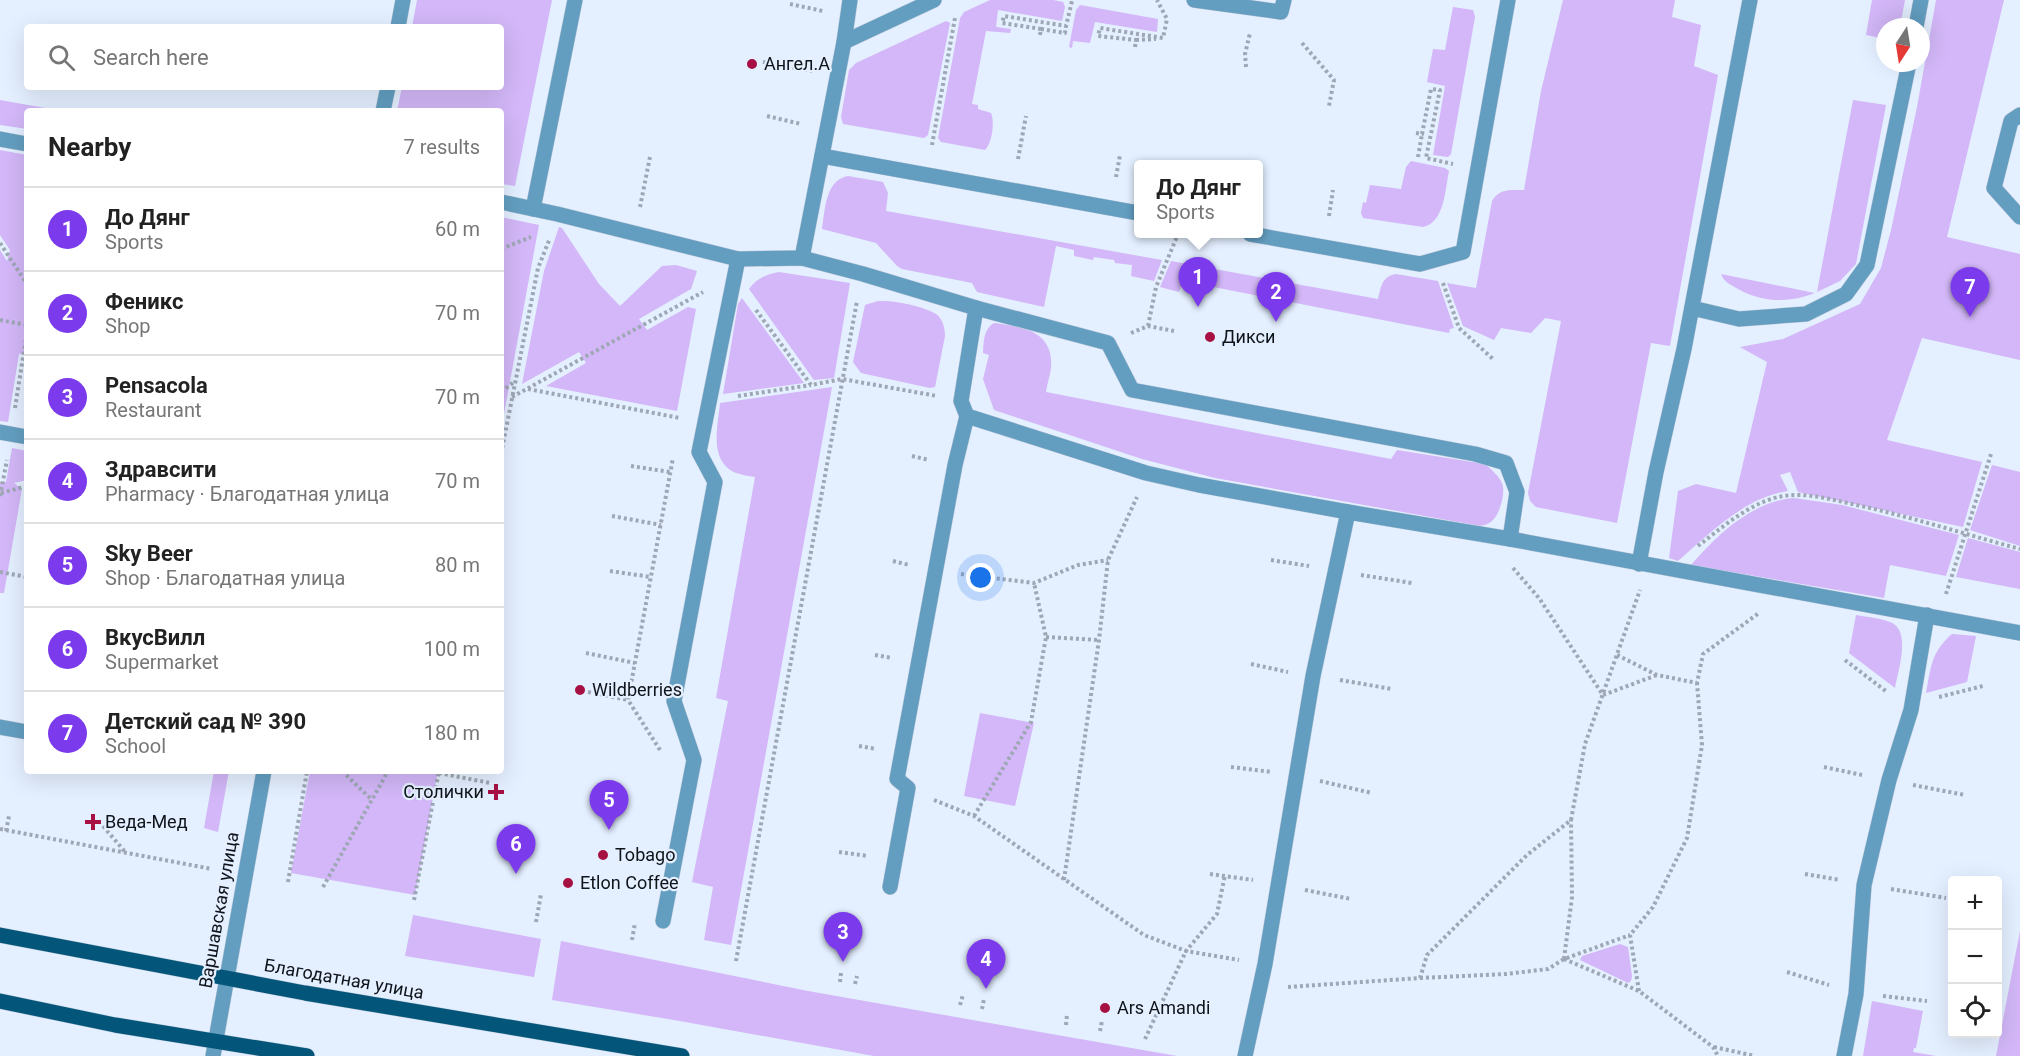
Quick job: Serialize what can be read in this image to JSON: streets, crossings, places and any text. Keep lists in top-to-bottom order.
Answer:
{
  "streets": {
    "main road": ["Благодатная улица"],
    "street": ["Варшавская улица"]
  },
  "crossings": [
    ["Варшавская улица", "Благодатная улица"]
  ],
  "places": {
    "other": [
      "Ангел.А",
      "Дикси",
      "Wildberries",
      "Tobago",
      "Etlon Coffee",
      "Ars Amandi"
    ],
    "health": ["Столички", "Веда-Мед"]
  },
  "north": "bottom",
  "page": {
    "search": "Search here",
    "heading": ["Nearby", "7 results"],
    "popup": ["До Дянг", "Sports"],
    "list": [
      {
        "mark": "1",
        "name": "До Дянг",
        "note": "Sports",
        "value": "60 m"
      },
      {
        "mark": "2",
        "name": "Феникс",
        "note": "Shop",
        "value": "70 m"
      },
      {
        "mark": "3",
        "name": "Pensacola",
        "note": "Restaurant",
        "value": "70 m"
      },
      {
        "mark": "4",
        "name": "Здравсити",
        "note": "Pharmacy · Благодатная улица",
        "value": "70 m"
      },
      {
        "mark": "5",
        "name": "Sky Beer",
        "note": "Shop · Благодатная улица",
        "value": "80 m"
      },
      {
        "mark": "6",
        "name": "ВкусВилл",
        "note": "Supermarket",
        "value": "100 m"
      },
      {
        "mark": "7",
        "name": "Детский сад № 390",
        "note": "School",
        "value": "180 m"
      }
    ],
    "pins": [
      "1",
      "7",
      "2",
      "5",
      "6",
      "3",
      "4"
    ],
    "map_buttons": ["+", "−"]
  }
}
